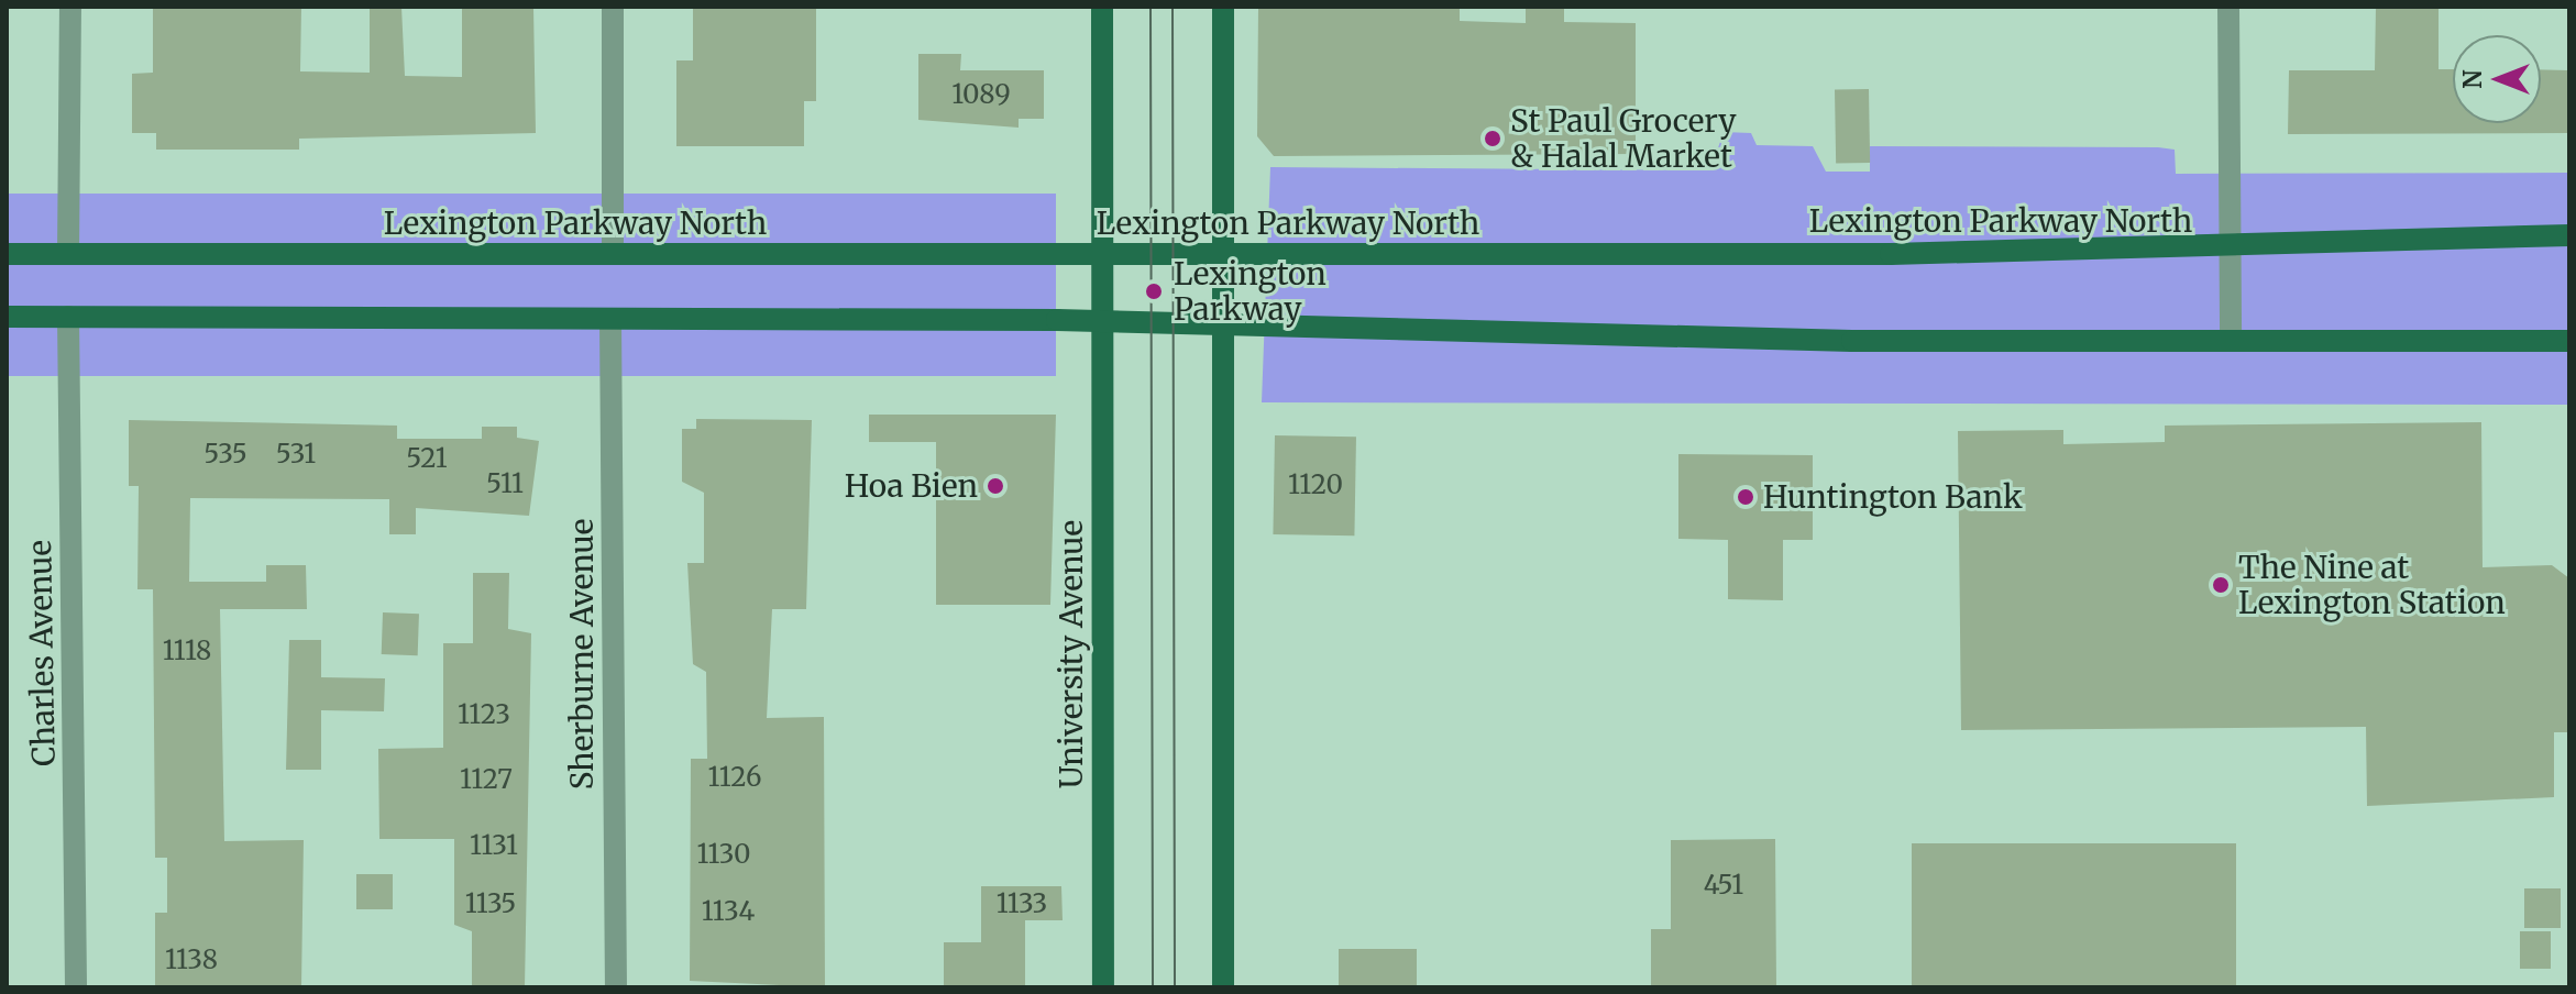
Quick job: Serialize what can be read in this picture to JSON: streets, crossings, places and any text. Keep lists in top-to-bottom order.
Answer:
{
  "streets": {
    "main road": ["Lexington Parkway North", "University Avenue"],
    "street": ["Charles Avenue", "Sherburne Avenue"]
  },
  "crossings": [
    ["Lexington Parkway North", "University Avenue"]
  ],
  "places": [
    "St Paul Grocery & Halal Market",
    "Lexington Parkway",
    "Hoa Bien",
    "Huntington Bank",
    "The Nine at Lexington Station"
  ],
  "house_numbers": [
    "1089",
    "535",
    "531",
    "521",
    "511",
    "1120",
    "1118",
    "1123",
    "1126",
    "1127",
    "1131",
    "1130",
    "451",
    "1135",
    "1133",
    "1134",
    "1138"
  ],
  "north": "left"
}
